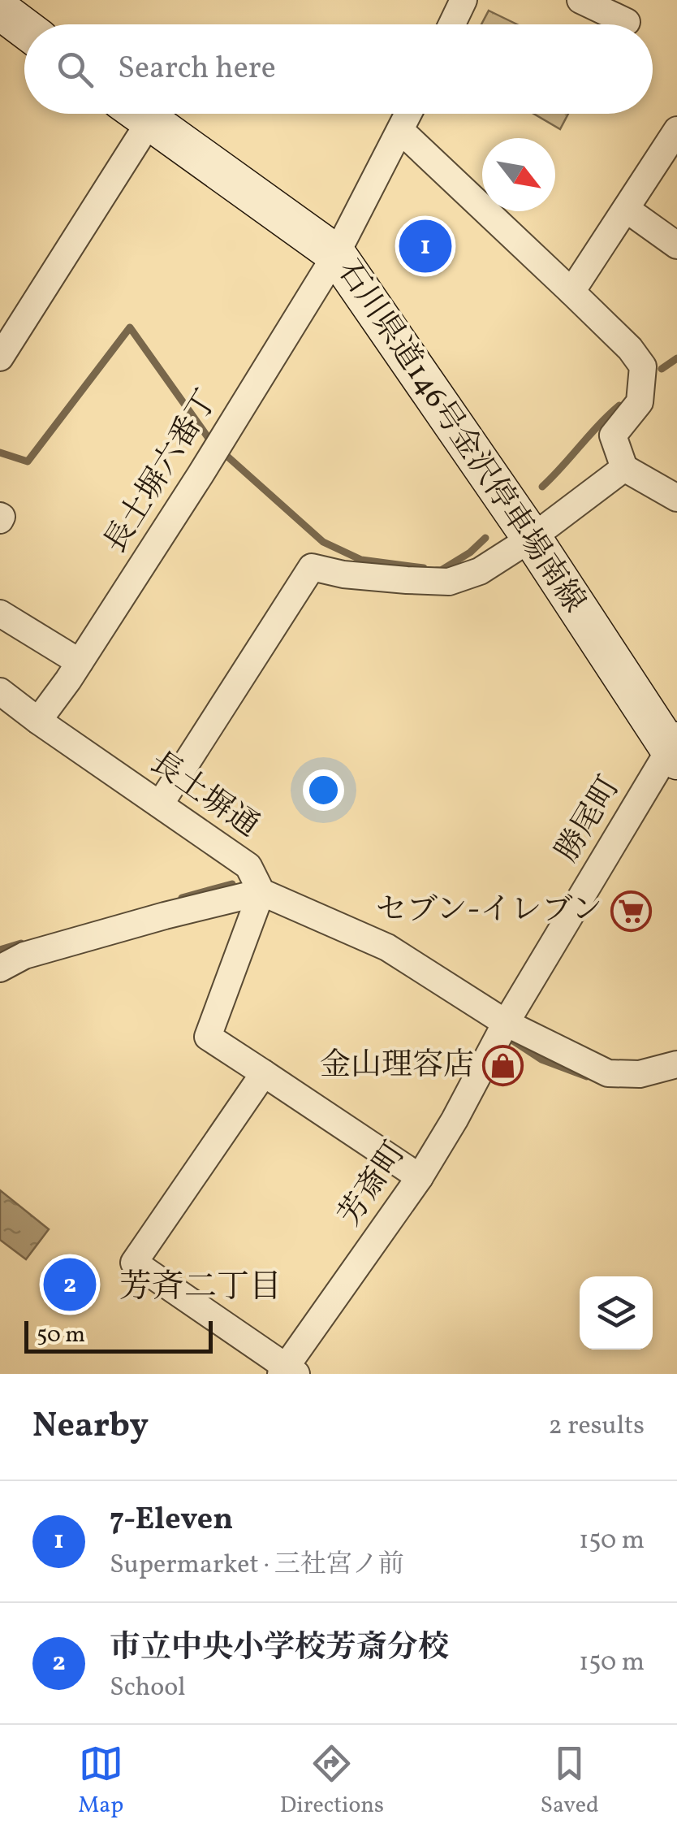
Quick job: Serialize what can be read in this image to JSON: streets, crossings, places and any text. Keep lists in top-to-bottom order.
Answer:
{
  "streets": {
    "main road": ["石川県道146号金沢停車場南線"],
    "street": [
      "長土塀六番丁",
      "長土塀通",
      "勝尾町",
      "芳斎町"
    ]
  },
  "crossings": [
    ["石川県道146号金沢停車場南線", "長土塀六番丁"],
    ["石川県道146号金沢停車場南線", "勝尾町"],
    ["長土塀六番丁", "長土塀通"],
    ["勝尾町", "芳斎町"]
  ],
  "districts": ["芳斉二丁目"],
  "places": {
    "supermarket": ["セブン-イレブン"],
    "shop": ["金山理容店"]
  },
  "scale_bar": "50 m",
  "north": "bottom right",
  "page": {
    "search": "Search here",
    "pins": ["1", "2"],
    "scale": "50 m",
    "heading": ["Nearby", "2 results"],
    "list": [
      {
        "mark": "1",
        "name": "7-Eleven",
        "note": "Supermarket · 三社宮ノ前",
        "value": "150 m"
      },
      {
        "mark": "2",
        "name": "市立中央小学校芳斎分校",
        "note": "School",
        "value": "150 m"
      }
    ],
    "nav": ["Map", "Directions", "Saved"]
  }
}
